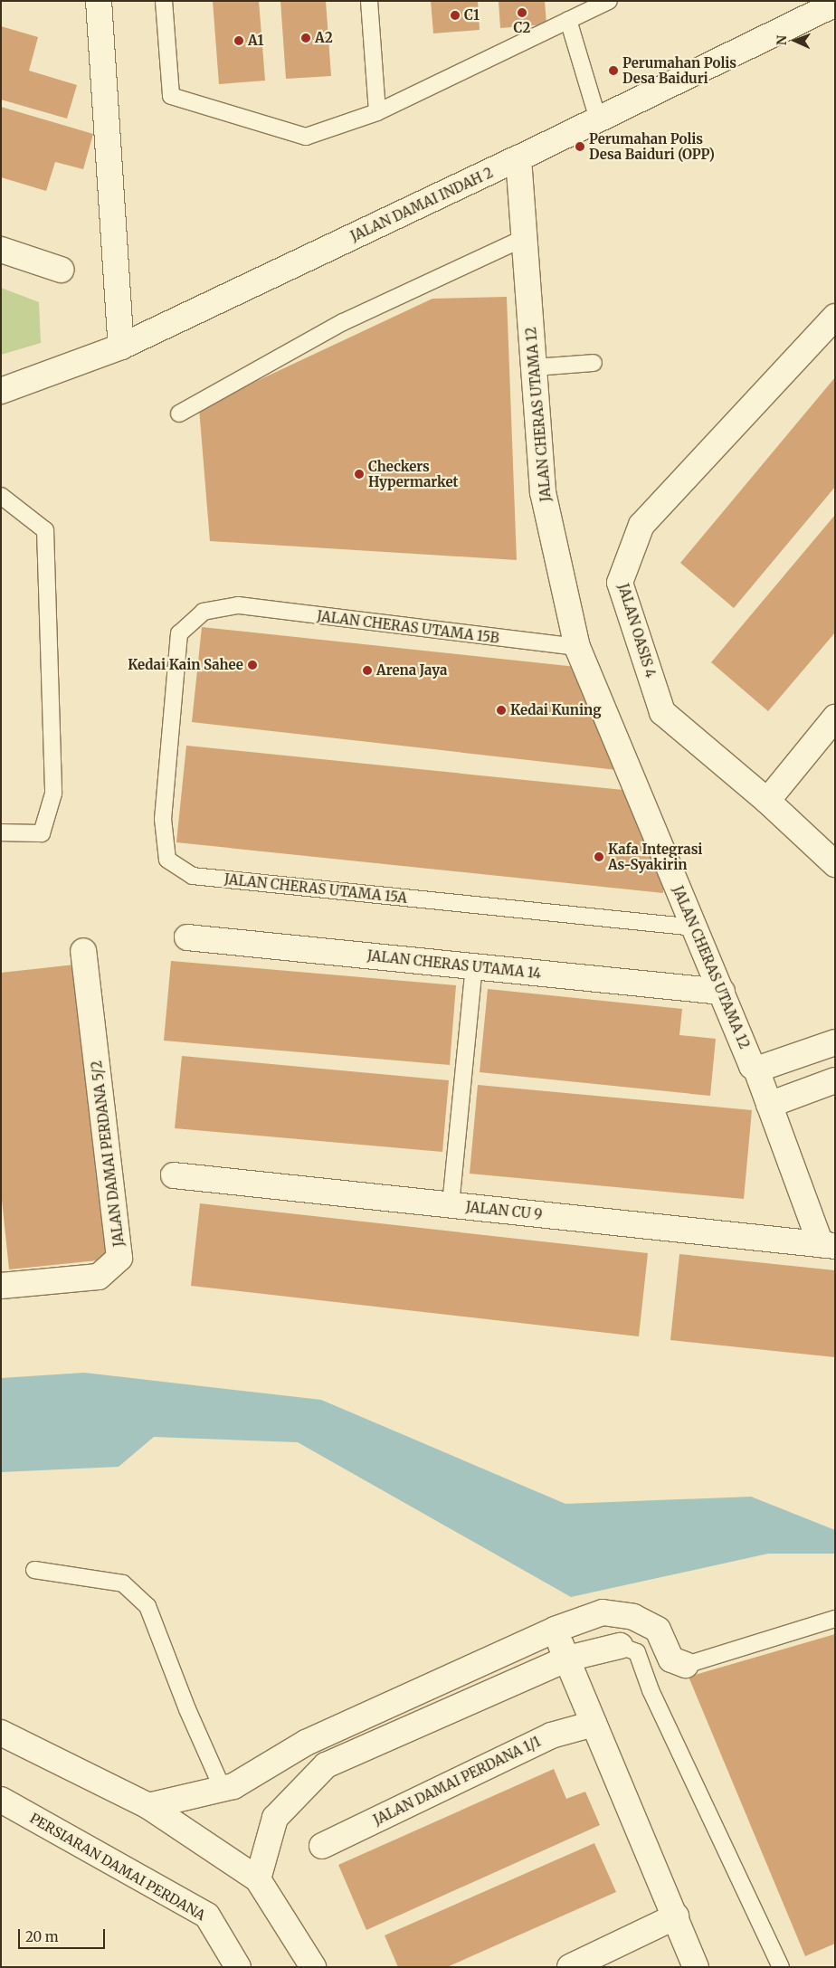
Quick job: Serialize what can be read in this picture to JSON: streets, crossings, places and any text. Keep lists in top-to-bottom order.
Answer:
{
  "streets": {
    "street": [
      "JALAN DAMAI INDAH 2",
      "JALAN CHERAS UTAMA 12",
      "JALAN OASIS 4",
      "JALAN CHERAS UTAMA 14",
      "JALAN DAMAI PERDANA 5/2",
      "JALAN CU 9",
      "JALAN DAMAI PERDANA 1/1",
      "PERSIARAN DAMAI PERDANA"
    ],
    "lane": ["JALAN CHERAS UTAMA 15B", "JALAN CHERAS UTAMA 15A"]
  },
  "crossings": [
    ["JALAN DAMAI INDAH 2", "JALAN CHERAS UTAMA 12"],
    ["JALAN CHERAS UTAMA 12", "JALAN CHERAS UTAMA 15B"],
    ["JALAN CHERAS UTAMA 12", "JALAN CHERAS UTAMA 15A"],
    ["JALAN CHERAS UTAMA 12", "JALAN CHERAS UTAMA 14"],
    ["JALAN CHERAS UTAMA 12", "JALAN CU 9"],
    ["JALAN CHERAS UTAMA 15B", "JALAN CHERAS UTAMA 15A"]
  ],
  "places": [
    "C2",
    "C1",
    "A2",
    "A1",
    "Perumahan Polis Desa Baiduri",
    "Perumahan Polis Desa Baiduri (OPP)",
    "Checkers Hypermarket",
    "Kedai Kain Sahee",
    "Arena Jaya",
    "Kedai Kuning",
    "Kafa Integrasi As-Syakirin"
  ],
  "scale_bar": "20 m",
  "north": "left"
}
